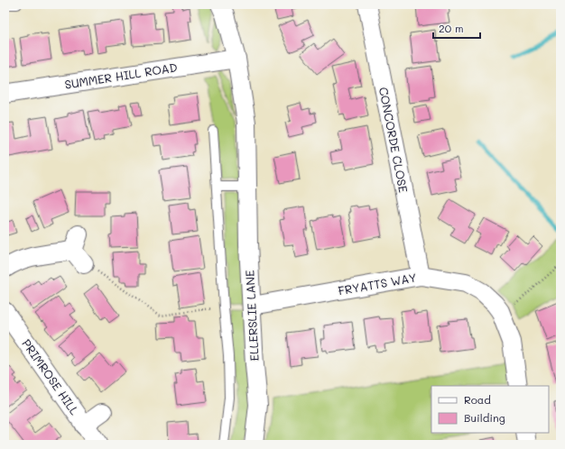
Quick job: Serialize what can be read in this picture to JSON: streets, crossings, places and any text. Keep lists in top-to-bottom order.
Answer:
{
  "streets": {
    "street": [
      "SUMMER HILL ROAD",
      "CONCORDE CLOSE",
      "FRYATTS WAY",
      "ELLERSLIE LANE",
      "PRIMROSE HILL"
    ]
  },
  "crossings": [
    ["SUMMER HILL ROAD", "ELLERSLIE LANE"],
    ["CONCORDE CLOSE", "FRYATTS WAY"],
    ["FRYATTS WAY", "ELLERSLIE LANE"]
  ],
  "legend": ["Road", "Building"],
  "scale_bar": "20 m"
}
